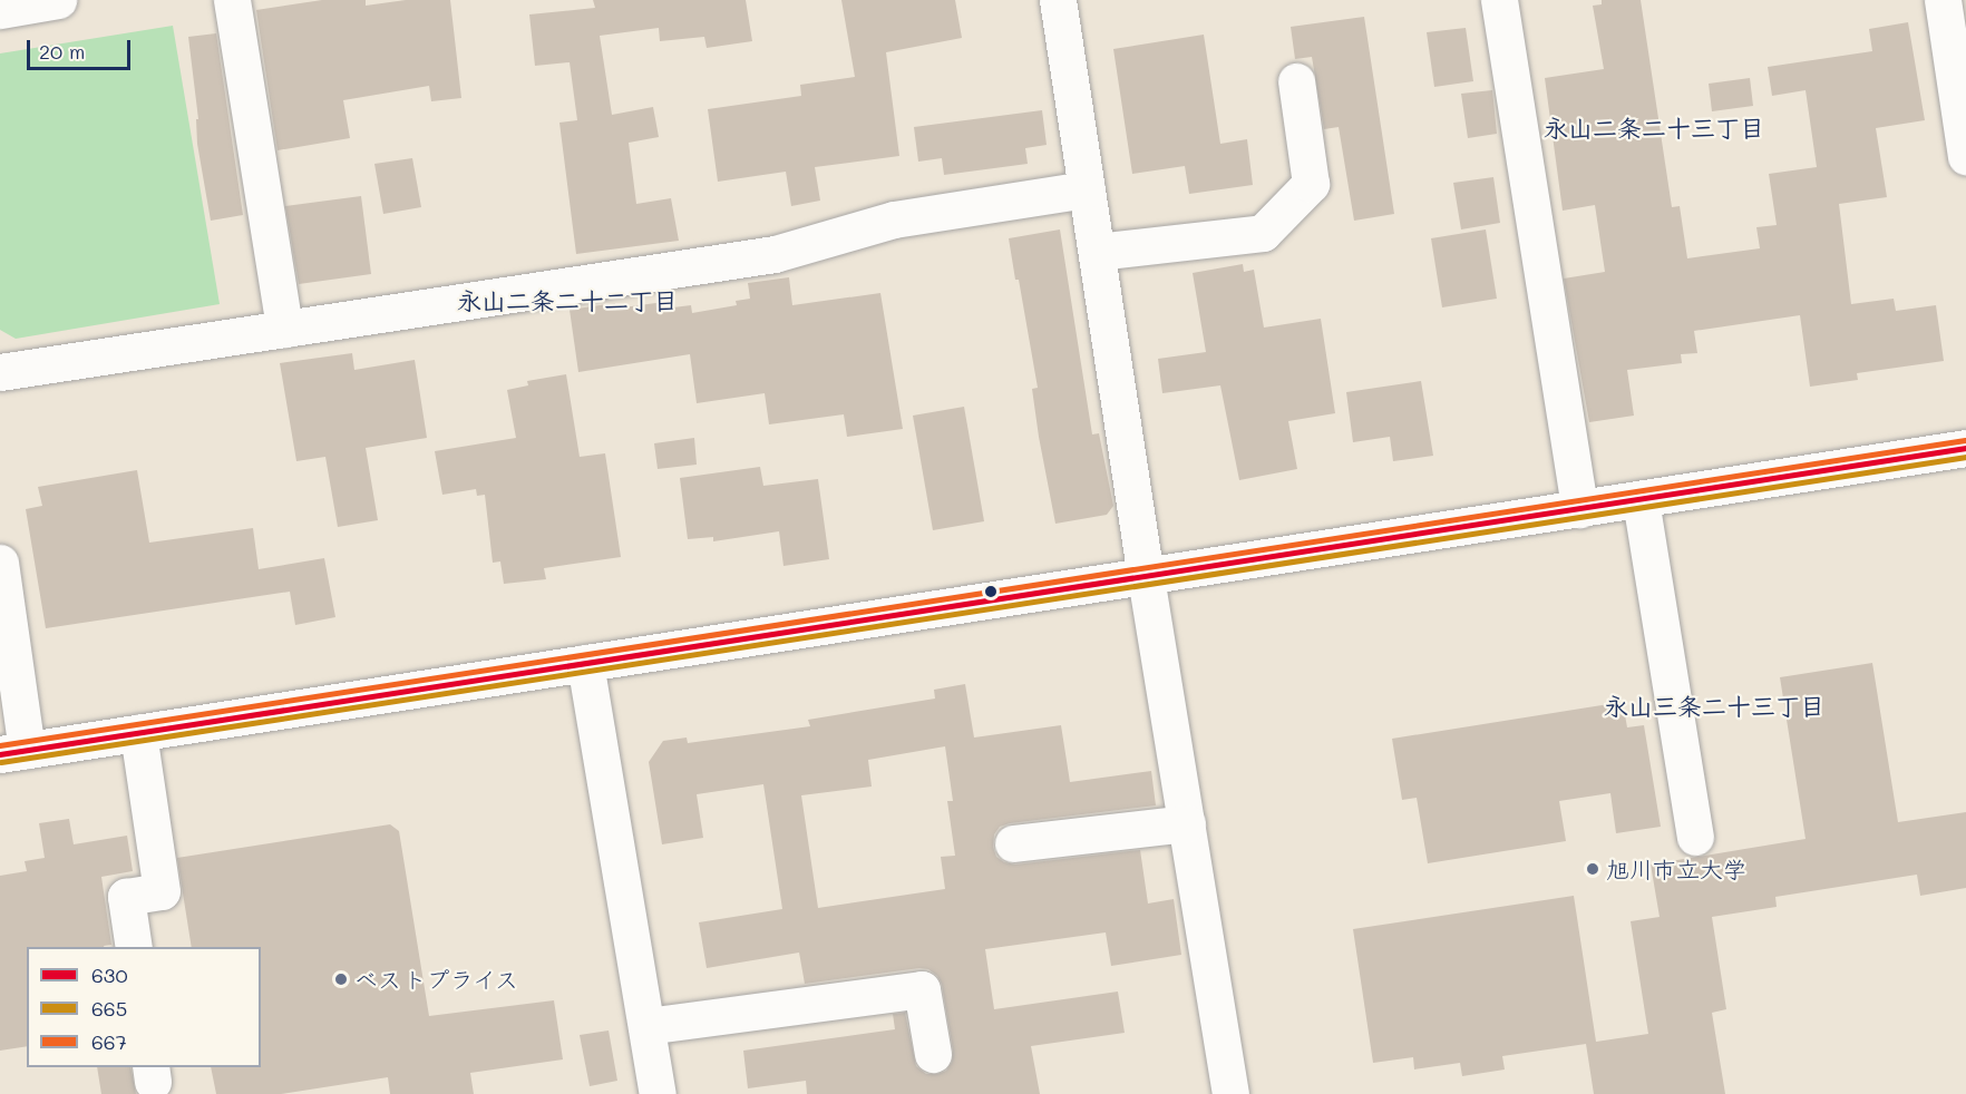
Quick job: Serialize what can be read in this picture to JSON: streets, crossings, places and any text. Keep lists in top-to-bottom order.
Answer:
{
  "districts": ["永山二条二十三丁目", "永山二条二十二丁目", "永山三条二十三丁目"],
  "places": ["旭川市立大学", "ベストプライス"],
  "lines": ["transit line 667", "transit line 630", "transit line 665"],
  "legend": ["630", "665", "667"],
  "scale_bar": "20 m"
}
